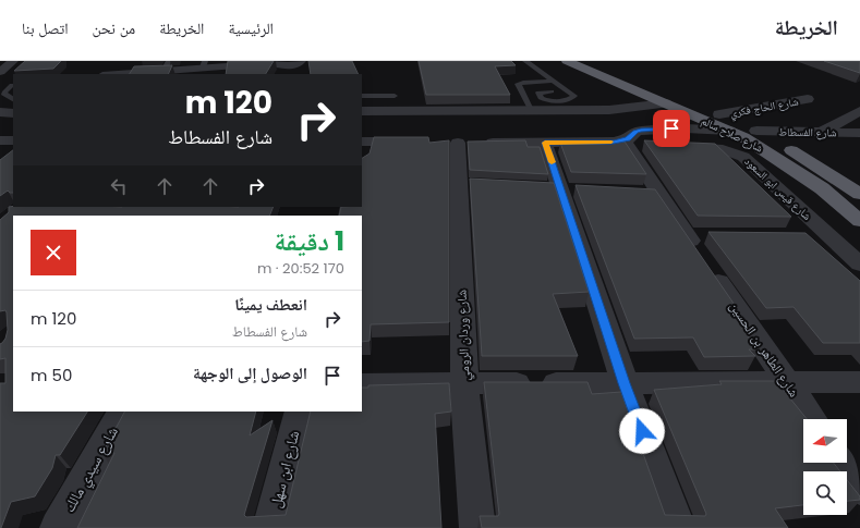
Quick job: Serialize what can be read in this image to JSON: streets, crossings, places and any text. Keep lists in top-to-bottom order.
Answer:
{
  "streets": {
    "highway": ["شارع صلاح سالم"],
    "street": [
      "شارع الحاج فكري",
      "شارع الفسطاط",
      "شارع قيس ابو السعود",
      "شارع وردان الرومي",
      "شارع الطاهر بن الحسين",
      "شارع سيدي مالك",
      "شارع ابن سهل"
    ]
  },
  "crossings": [
    ["شارع الحاج فكري", "شارع صلاح سالم"],
    ["شارع الفسطاط", "شارع صلاح سالم"],
    ["شارع قيس ابو السعود", "شارع الطاهر بن الحسين"]
  ],
  "north": "left",
  "page": {
    "header": "الخريطة",
    "nav": [
      "الرئيسية",
      "الخريطة",
      "من نحن",
      "اتصل بنا"
    ],
    "turn": ["120 m", "شارع الفسطاط"],
    "heading": ["1 دقيقة", "170 m · 20:52"],
    "list": [
      {
        "name": "انعطف يمينًا",
        "note": "شارع الفسطاط",
        "value": "120 m"
      },
      {
        "name": "الوصول إلى الوجهة",
        "value": "50 m"
      }
    ]
  }
}
